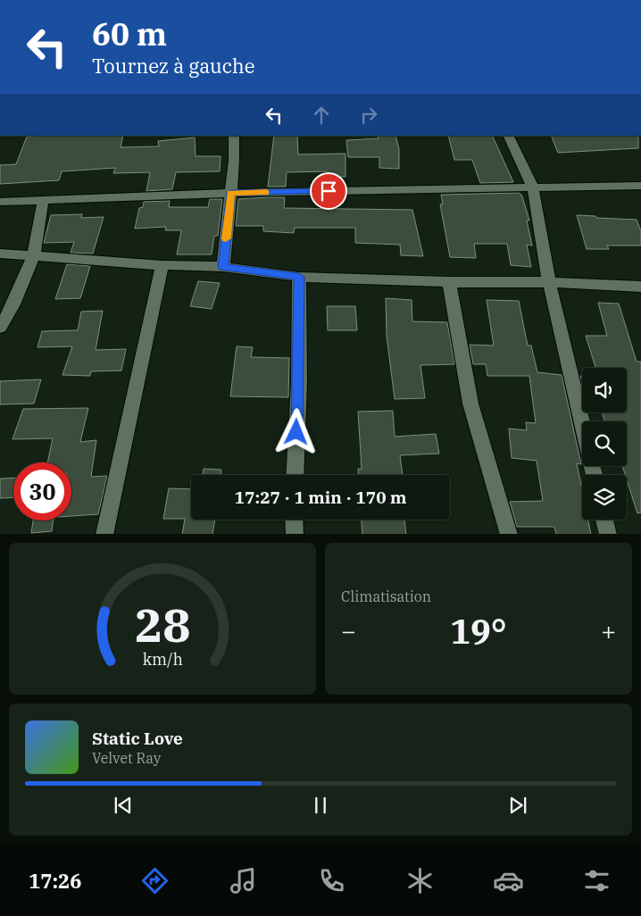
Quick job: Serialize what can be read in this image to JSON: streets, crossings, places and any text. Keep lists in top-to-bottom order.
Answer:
{
  "page": {
    "turn": ["60 m", "Tournez à gauche"],
    "limit": "30",
    "trip": "17:27 · 1 min · 170 m",
    "tile": "Climatisation",
    "heat": ["−", "19°", "+"],
    "song": ["Static Love", "Velvet Ray"],
    "tabs": "17:26",
    "gauge": ["28", "km/h"]
  }
}
